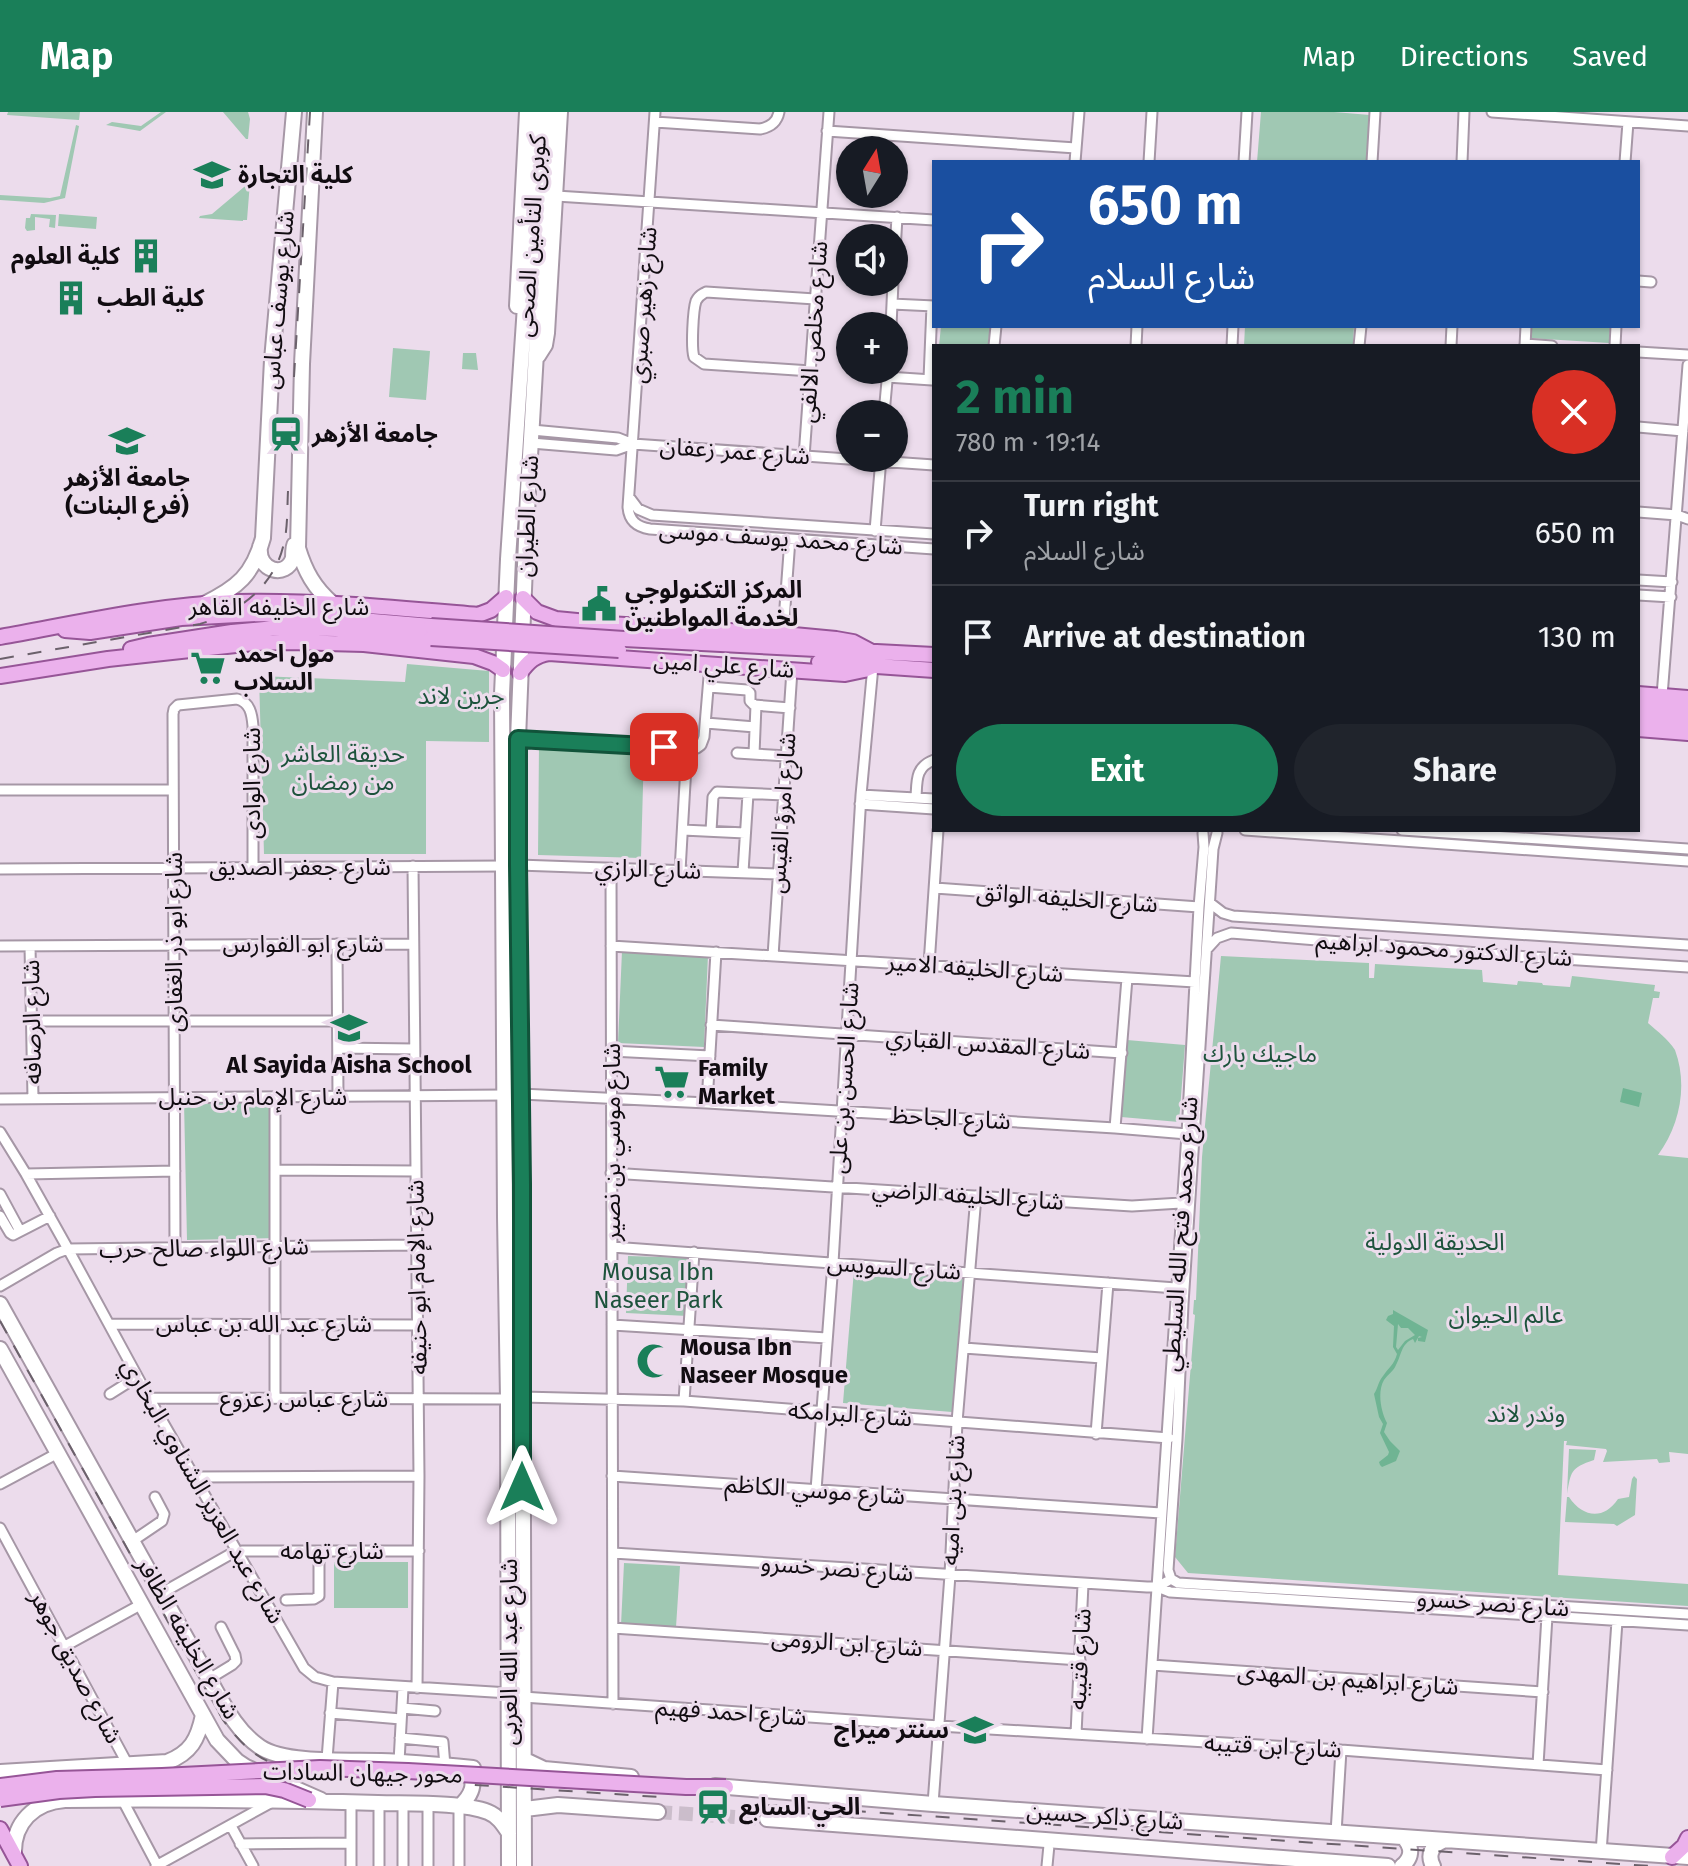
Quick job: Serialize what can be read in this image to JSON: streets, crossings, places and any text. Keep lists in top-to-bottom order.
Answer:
{
  "streets": {
    "main road": [
      "كوبرى التأمين الصحى",
      "شارع يوسف عباس",
      "شارع الطيران",
      "شارع الخليفه القاهر",
      "شارع علي امين",
      "شارع الخليفه الظافر",
      "شارع عبد الله العربى",
      "محور جيهان السادات",
      "شارع ذاكر حسين"
    ],
    "street": [
      "شارع زهير صبري",
      "شارع مخلص الالفي",
      "شارع عمر زعفان",
      "شارع محمد يوسف موسى",
      "شارع الوادى",
      "شارع امرؤ القيس",
      "شارع جعفر الصديق",
      "شارع الرازي",
      "شارع الخليفه الواثق",
      "شارع ابو ذر الغفارى",
      "شارع ابو الفوارس",
      "شارع الدكتور محمود ابراهيم",
      "شارع الخليفه الامير",
      "شارع الرصافه",
      "شارع المقدس القباري",
      "شارع الحسن بن على",
      "شارع الإمام بن حنبل",
      "شارع الجاحظ",
      "شارع موسي بن نصير",
      "شارع الخليفه الراضي",
      "شارع محمد فتح الله السليطي",
      "شارع اللواء صالح حرب",
      "شارع السويس",
      "شارع الإمام ابو حنيفه",
      "شارع عبد الله بن عباس",
      "شارع عباس زعزوع",
      "شارع البرامكه",
      "شارع موسي الكاظم",
      "شارع عبد العزيز الشناوي البخاري",
      "شارع بنى اميه",
      "شارع تهامه",
      "شارع نصر خسرو",
      "شارع ابن الرومى",
      "شارع قتيبه",
      "شارع صديق جوهر",
      "شارع ابراهيم بن المهدى",
      "شارع احمد فهيم",
      "شارع ابن قتيبه"
    ]
  },
  "crossings": [
    ["كوبرى التأمين الصحى", "شارع الطيران"],
    ["شارع يوسف عباس", "شارع الخليفه القاهر"],
    ["شارع زهير صبري", "شارع عمر زعفان"],
    ["شارع زهير صبري", "شارع محمد يوسف موسى"],
    ["شارع مخلص الالفي", "شارع عمر زعفان"],
    ["شارع عمر زعفان", "شارع الطيران"],
    ["شارع الطيران", "شارع الخليفه القاهر"],
    ["شارع الطيران", "شارع علي امين"],
    ["شارع الطيران", "شارع عبد الله العربى"],
    ["شارع علي امين", "شارع امرؤ القيس"],
    ["شارع علي امين", "شارع الحسن بن على"],
    ["شارع علي امين", "شارع عبد الله العربى"],
    ["شارع الوادى", "شارع جعفر الصديق"],
    ["شارع الوادى", "شارع ابو ذر الغفارى"],
    ["شارع امرؤ القيس", "شارع الرازي"],
    ["شارع امرؤ القيس", "شارع الخليفه الامير"],
    ["شارع جعفر الصديق", "شارع الرازي"],
    ["شارع جعفر الصديق", "شارع ابو ذر الغفارى"],
    ["شارع جعفر الصديق", "شارع الإمام ابو حنيفه"],
    ["شارع جعفر الصديق", "شارع عبد الله العربى"],
    ["شارع الرازي", "شارع موسي بن نصير"],
    ["شارع الرازي", "شارع عبد الله العربى"],
    ["شارع الخليفه الواثق", "شارع محمد فتح الله السليطي"],
    ["شارع ابو ذر الغفارى", "شارع ابو الفوارس"],
    ["شارع ابو ذر الغفارى", "شارع الإمام بن حنبل"],
    ["شارع ابو ذر الغفارى", "شارع اللواء صالح حرب"],
    ["شارع ابو الفوارس", "شارع الرصافه"],
    ["شارع ابو الفوارس", "شارع الإمام ابو حنيفه"],
    ["شارع الدكتور محمود ابراهيم", "شارع محمد فتح الله السليطي"],
    ["شارع الخليفه الامير", "شارع الحسن بن على"],
    ["شارع الخليفه الامير", "شارع موسي بن نصير"],
    ["شارع الخليفه الامير", "شارع محمد فتح الله السليطي"],
    ["شارع الرصافه", "شارع الإمام بن حنبل"],
    ["شارع المقدس القباري", "شارع الحسن بن على"],
    ["شارع الحسن بن على", "شارع الجاحظ"],
    ["شارع الحسن بن على", "شارع الخليفه الراضي"],
    ["شارع الحسن بن على", "شارع السويس"],
    ["شارع الحسن بن على", "شارع البرامكه"],
    ["شارع الحسن بن على", "شارع موسي الكاظم"],
    ["شارع الإمام بن حنبل", "شارع الإمام ابو حنيفه"],
    ["شارع الإمام بن حنبل", "شارع عبد الله العربى"],
    ["شارع الجاحظ", "شارع موسي بن نصير"],
    ["شارع الجاحظ", "شارع محمد فتح الله السليطي"],
    ["شارع الجاحظ", "شارع عبد الله العربى"],
    ["شارع موسي بن نصير", "شارع الخليفه الراضي"],
    ["شارع موسي بن نصير", "شارع السويس"],
    ["شارع موسي بن نصير", "شارع البرامكه"],
    ["شارع موسي بن نصير", "شارع موسي الكاظم"],
    ["شارع موسي بن نصير", "شارع نصر خسرو"],
    ["شارع موسي بن نصير", "شارع ابن الرومى"],
    ["شارع موسي بن نصير", "شارع احمد فهيم"],
    ["شارع الخليفه الراضي", "شارع محمد فتح الله السليطي"],
    ["شارع الخليفه الراضي", "شارع بنى اميه"],
    ["شارع محمد فتح الله السليطي", "شارع السويس"],
    ["شارع محمد فتح الله السليطي", "شارع البرامكه"],
    ["شارع محمد فتح الله السليطي", "شارع موسي الكاظم"],
    ["شارع محمد فتح الله السليطي", "شارع نصر خسرو"],
    ["شارع محمد فتح الله السليطي", "شارع ابراهيم بن المهدى"],
    ["شارع محمد فتح الله السليطي", "شارع ابن قتيبه"],
    ["شارع اللواء صالح حرب", "شارع الإمام ابو حنيفه"],
    ["شارع اللواء صالح حرب", "شارع عبد العزيز الشناوي البخاري"],
    ["شارع السويس", "شارع بنى اميه"],
    ["شارع الإمام ابو حنيفه", "شارع عبد الله بن عباس"],
    ["شارع الإمام ابو حنيفه", "شارع عباس زعزوع"],
    ["شارع الإمام ابو حنيفه", "شارع عبد العزيز الشناوي البخاري"],
    ["شارع الإمام ابو حنيفه", "شارع تهامه"],
    ["شارع عبد الله بن عباس", "شارع عبد العزيز الشناوي البخاري"],
    ["شارع عباس زعزوع", "شارع البرامكه"],
    ["شارع عباس زعزوع", "شارع عبد العزيز الشناوي البخاري"],
    ["شارع عباس زعزوع", "شارع عبد الله العربى"],
    ["شارع البرامكه", "شارع بنى اميه"],
    ["شارع البرامكه", "شارع عبد الله العربى"],
    ["شارع موسي الكاظم", "شارع بنى اميه"],
    ["شارع عبد العزيز الشناوي البخاري", "شارع تهامه"],
    ["شارع عبد العزيز الشناوي البخاري", "شارع عبد الله العربى"],
    ["شارع عبد العزيز الشناوي البخاري", "شارع احمد فهيم"],
    ["شارع بنى اميه", "شارع نصر خسرو"],
    ["شارع بنى اميه", "شارع ابن الرومى"],
    ["شارع بنى اميه", "شارع احمد فهيم"],
    ["شارع بنى اميه", "شارع ابن قتيبه"],
    ["شارع بنى اميه", "شارع ذاكر حسين"],
    ["شارع تهامه", "شارع الخليفه الظافر"],
    ["شارع نصر خسرو", "شارع قتيبه"],
    ["شارع الخليفه الظافر", "شارع عبد الله العربى"],
    ["شارع الخليفه الظافر", "محور جيهان السادات"],
    ["شارع ابن الرومى", "شارع قتيبه"],
    ["شارع عبد الله العربى", "شارع احمد فهيم"],
    ["شارع عبد الله العربى", "شارع ذاكر حسين"],
    ["شارع قتيبه", "شارع ابن قتيبه"],
    ["شارع احمد فهيم", "شارع ابن قتيبه"],
    ["محور جيهان السادات", "شارع ذاكر حسين"]
  ],
  "parks": [
    "جرين لاند",
    "حديقة العاشر من رمضان",
    "ماجيك بارك",
    "الحديقة الدولية",
    "Mousa Ibn Naseer Park",
    "عالم الحيوان",
    "وندر لاند"
  ],
  "places": {
    "school or university": [
      "كلية التجارة",
      "جامعة الأزهر (فرع البنات)",
      "Al Sayida Aisha School",
      "سنتر ميراج"
    ],
    "building": ["كلية العلوم", "كلية الطب"],
    "station": ["جامعة الأزهر", "الحي السابع"],
    "public building": ["المركز التكنولوجي لخدمة المواطنين"],
    "supermarket": ["مول احمد السلاب", "Family Market"],
    "mosque": ["Mousa Ibn Naseer Mosque"]
  },
  "north": "top",
  "page": {
    "header": "Map",
    "nav": ["Map", "Directions", "Saved"],
    "map_buttons": ["+", "−"],
    "turn": ["650 m", "شارع السلام"],
    "heading": ["2 min", "780 m · 19:14"],
    "list": [
      {
        "name": "Turn right",
        "note": "شارع السلام",
        "value": "650 m"
      },
      {
        "name": "Arrive at destination",
        "value": "130 m"
      }
    ],
    "buttons": ["Exit", "Share"]
  }
}
